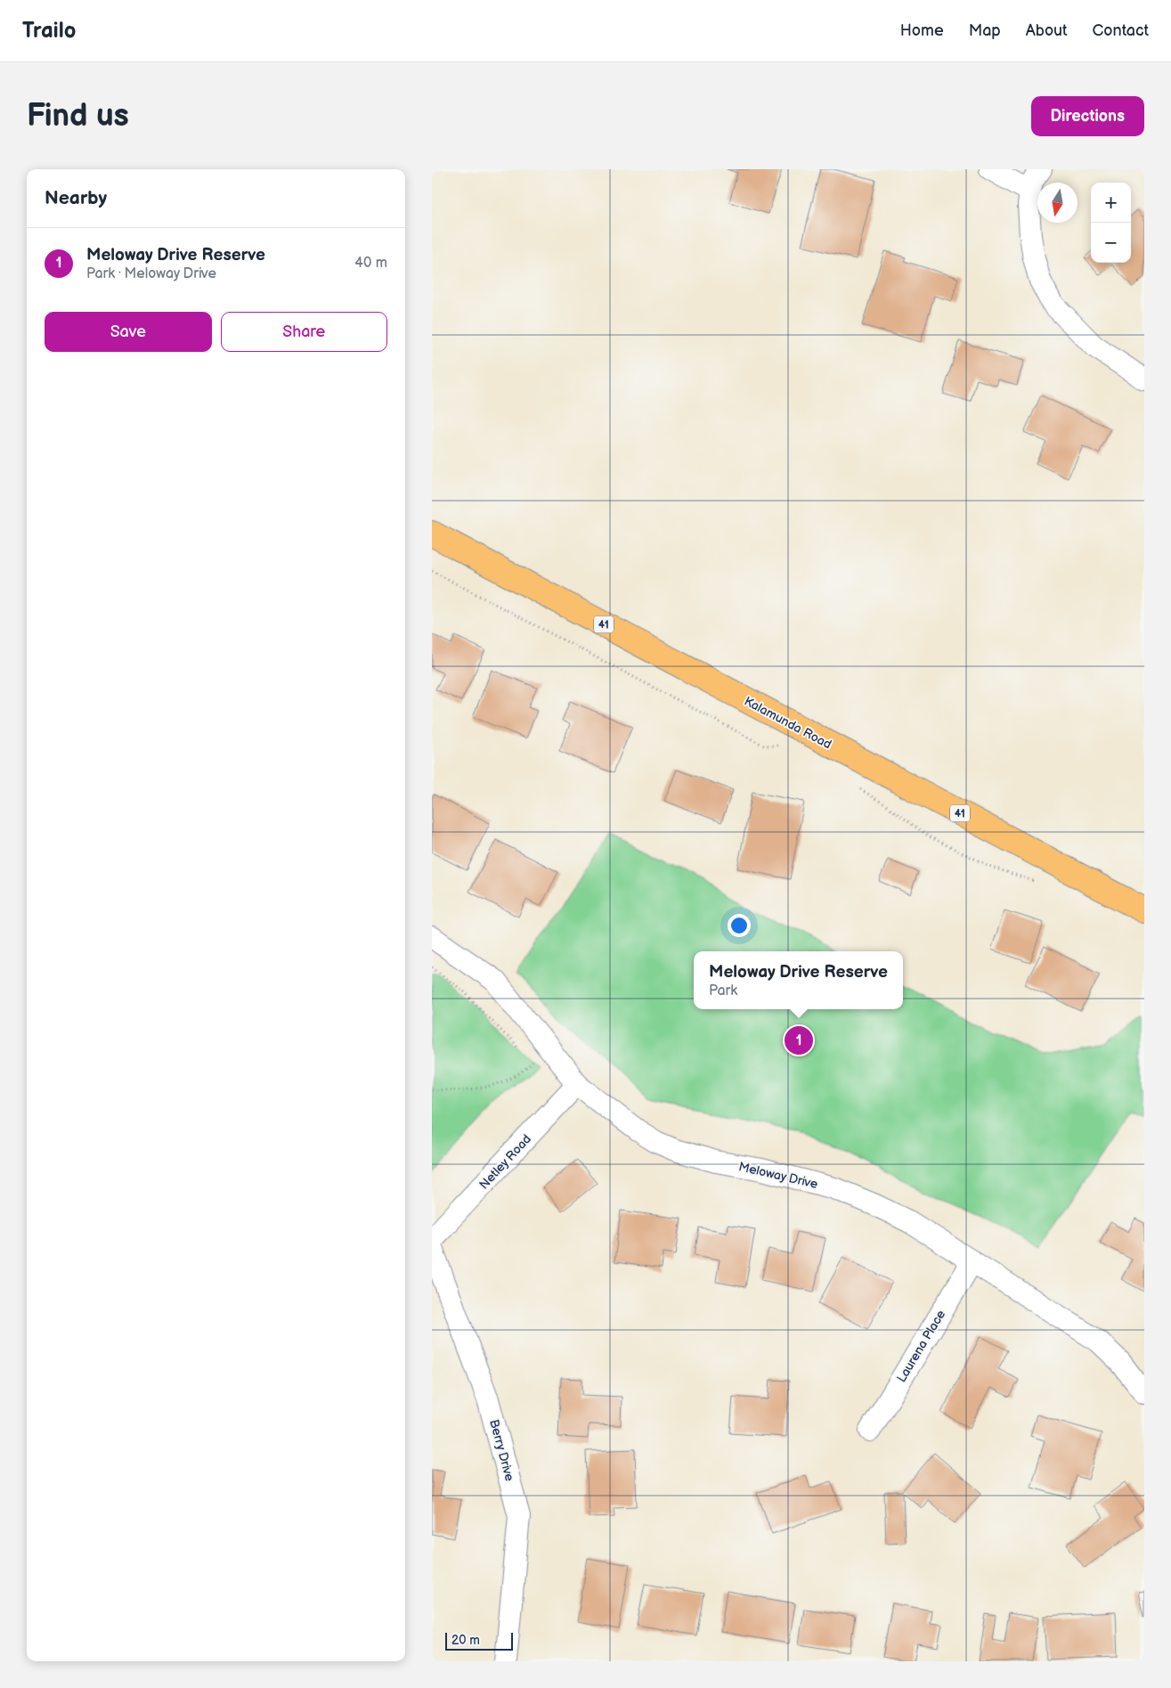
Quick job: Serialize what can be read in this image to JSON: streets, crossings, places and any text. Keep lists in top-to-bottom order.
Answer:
{
  "streets": {
    "main road": ["41", "Kalamunda Road"],
    "street": [
      "Netley Road",
      "Meloway Drive",
      "Laurena Place",
      "Berry Drive"
    ]
  },
  "crossings": [
    ["Netley Road", "Meloway Drive"],
    ["Meloway Drive", "Laurena Place"]
  ],
  "scale_bar": "20 m",
  "north": "bottom",
  "page": {
    "header": "Trailo",
    "nav": [
      "Home",
      "Map",
      "About",
      "Contact"
    ],
    "buttons": [
      "Directions",
      ["Save", "Share"]
    ],
    "title": "Find us",
    "heading": "Nearby",
    "map_buttons": ["+", "−"],
    "list": [
      {
        "mark": "1",
        "name": "Meloway Drive Reserve",
        "note": "Park · Meloway Drive",
        "value": "40 m"
      }
    ],
    "popup": ["Meloway Drive Reserve", "Park"],
    "pins": "1",
    "scale": "20 m"
  }
}
